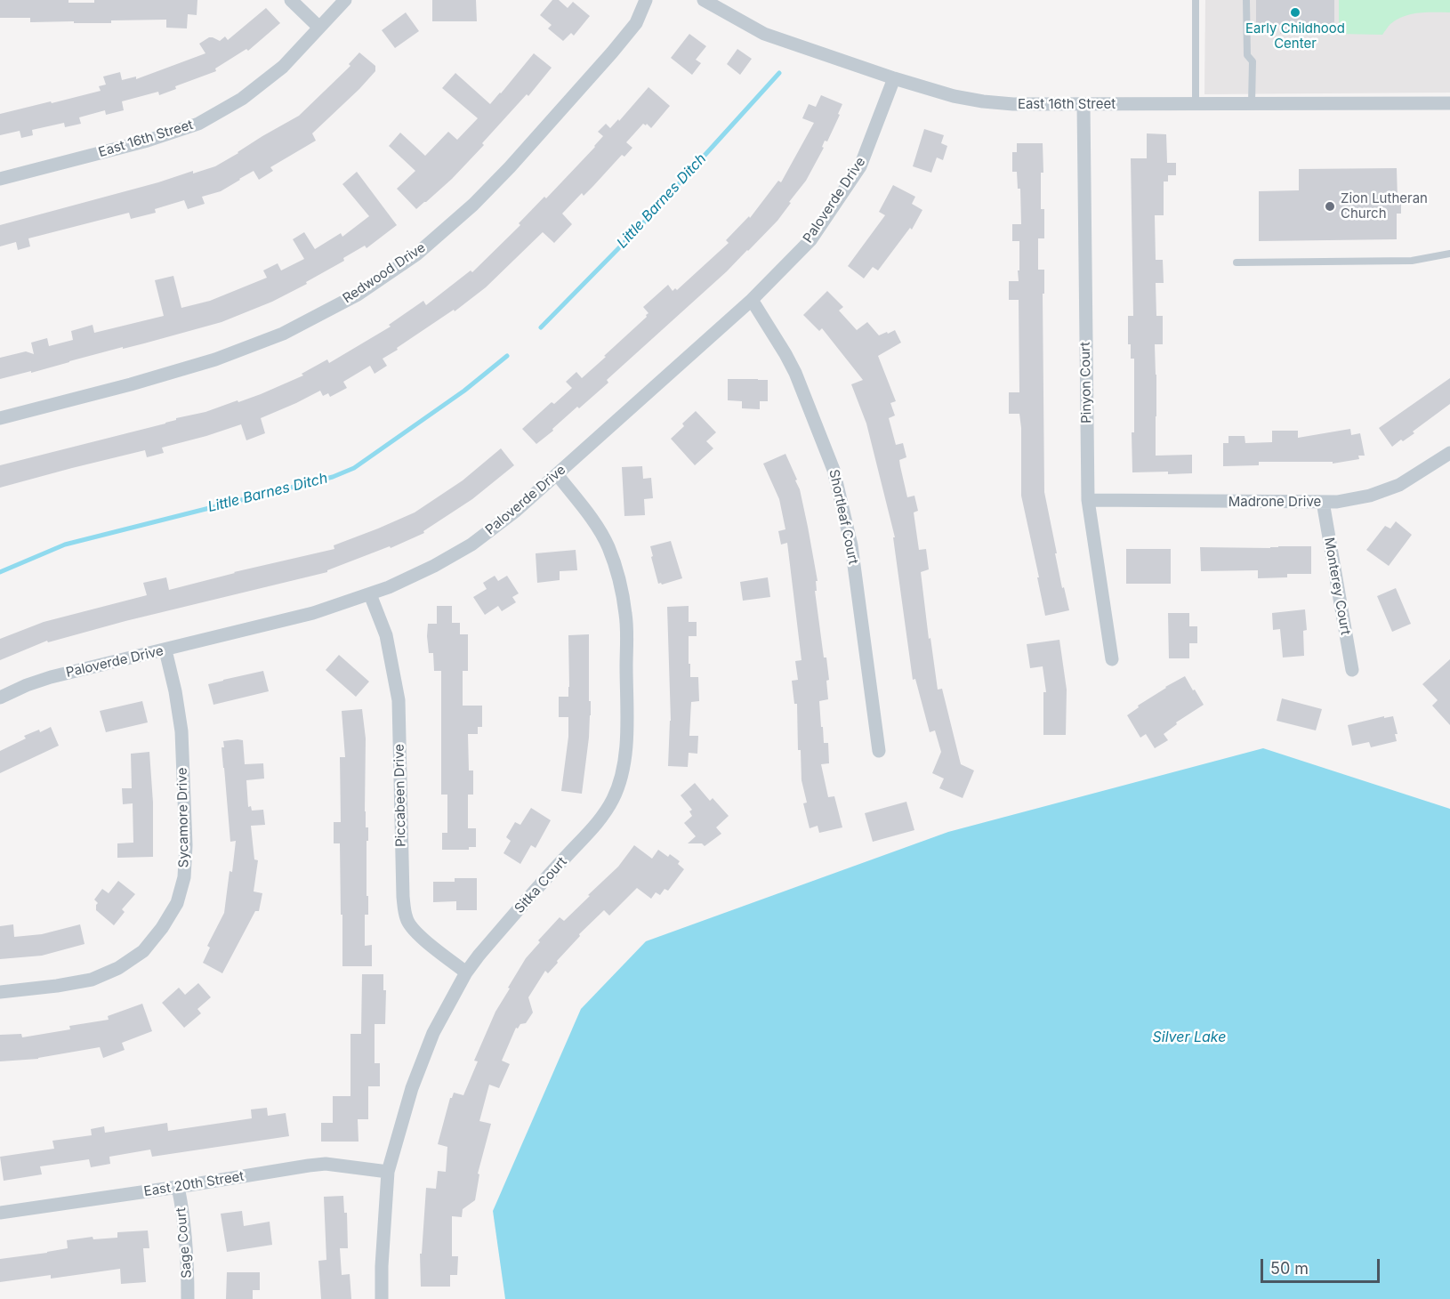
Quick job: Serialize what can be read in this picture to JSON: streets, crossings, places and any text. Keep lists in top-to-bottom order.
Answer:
{
  "streets": {
    "street": [
      "East 16th Street",
      "Paloverde Drive",
      "Redwood Drive",
      "Pinyon Court",
      "Madrone Drive",
      "Shortleaf Court",
      "Monterey Court",
      "Piccabeen Drive",
      "Sycamore Drive",
      "Sitka Court",
      "East 20th Street",
      "Sage Court"
    ]
  },
  "crossings": [
    ["East 16th Street", "Paloverde Drive"],
    ["East 16th Street", "Pinyon Court"],
    ["Paloverde Drive", "Shortleaf Court"],
    ["Paloverde Drive", "Piccabeen Drive"],
    ["Paloverde Drive", "Sycamore Drive"],
    ["Paloverde Drive", "Sitka Court"],
    ["Pinyon Court", "Madrone Drive"],
    ["Madrone Drive", "Monterey Court"],
    ["Piccabeen Drive", "Sitka Court"],
    ["Sitka Court", "East 20th Street"],
    ["East 20th Street", "Sage Court"]
  ],
  "water": ["Little Barnes Ditch", "Silver Lake"],
  "places": ["Early Childhood Center", "Zion Lutheran Church"],
  "scale_bar": "50 m"
}
